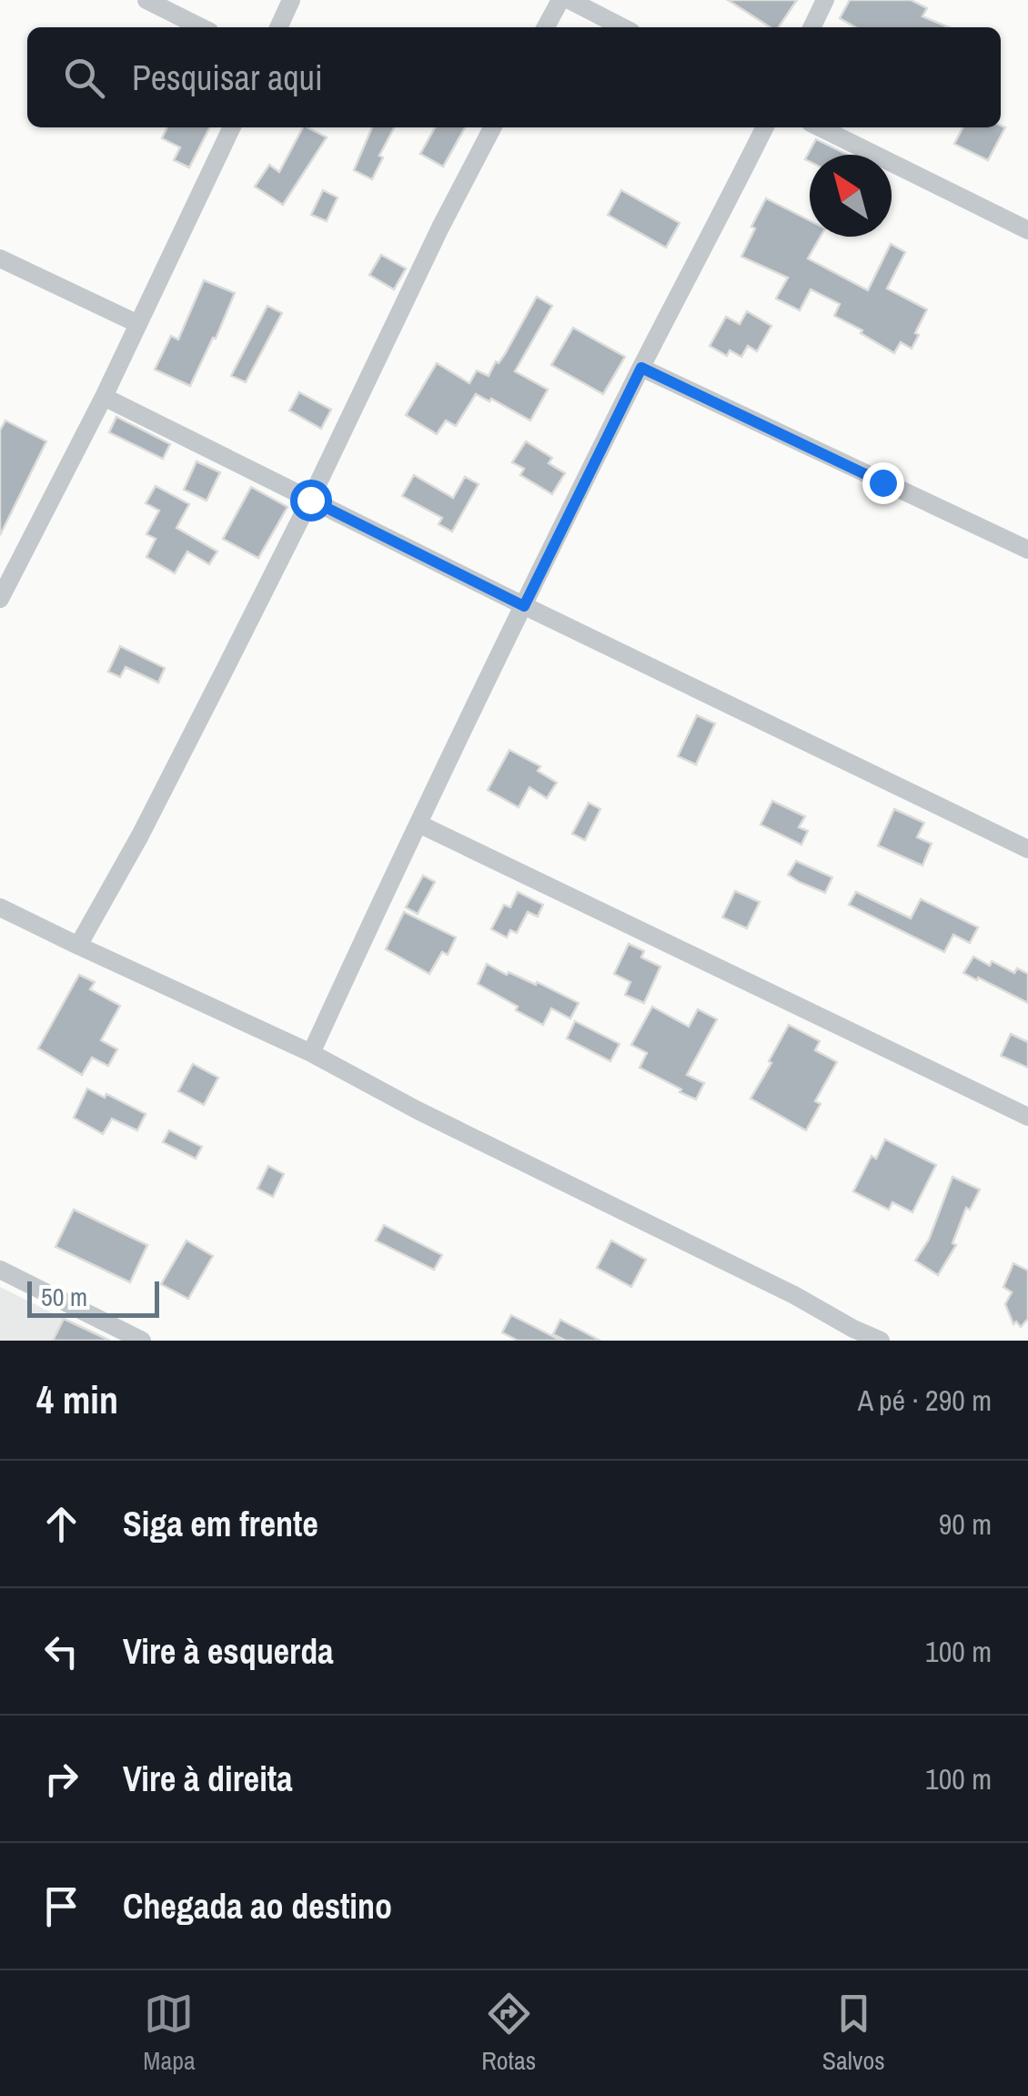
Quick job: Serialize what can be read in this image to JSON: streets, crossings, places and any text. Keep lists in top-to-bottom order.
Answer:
{
  "scale_bar": "50 m",
  "north": "top left",
  "page": {
    "search": "Pesquisar aqui",
    "scale": "50 m",
    "heading": ["4 min", "A pé · 290 m"],
    "list": [
      ["Siga em frente", "90 m"],
      ["Vire à esquerda", "100 m"],
      ["Vire à direita", "100 m"],
      "Chegada ao destino"
    ],
    "nav": ["Mapa", "Rotas", "Salvos"]
  }
}
